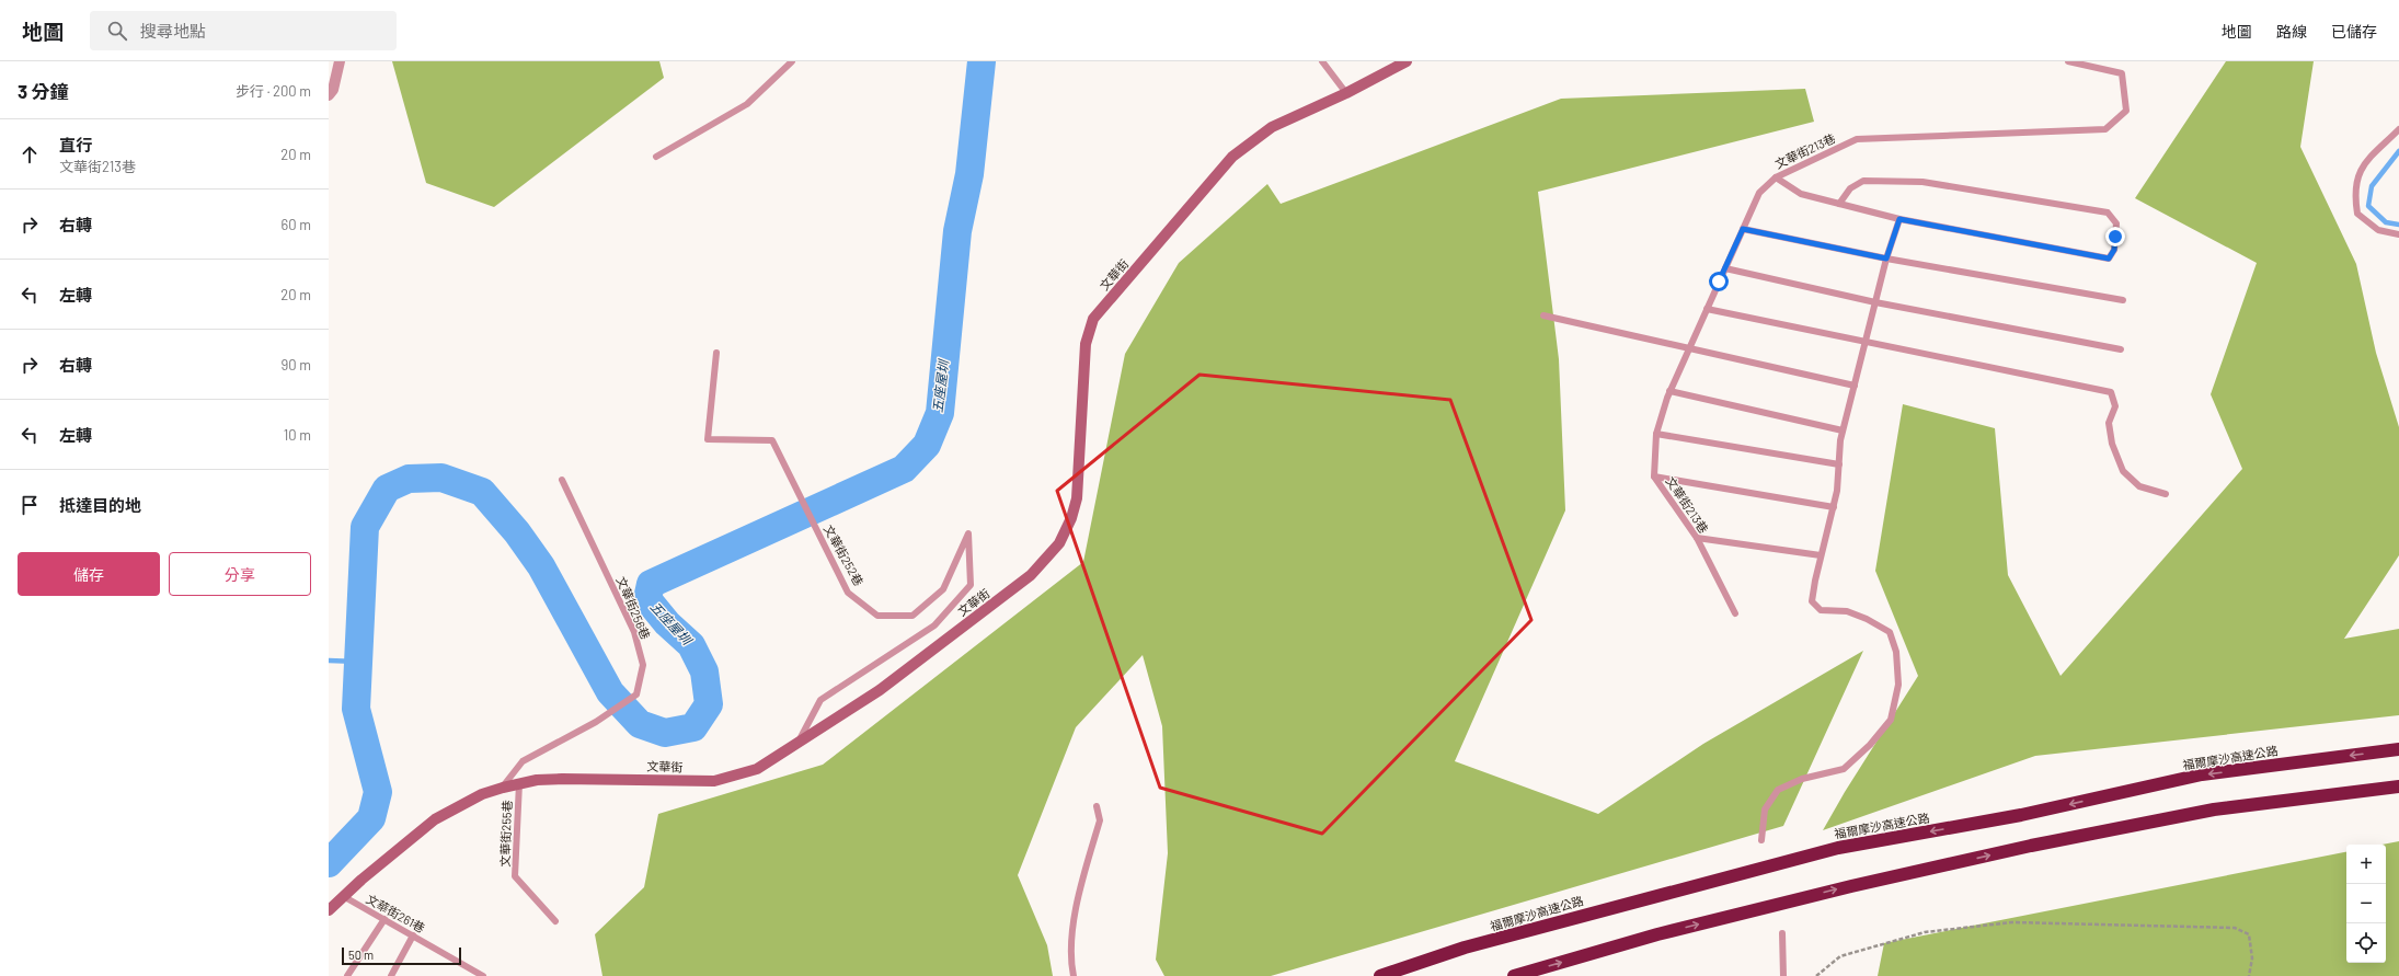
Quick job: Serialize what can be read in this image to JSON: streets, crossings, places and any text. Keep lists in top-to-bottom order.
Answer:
{
  "streets": {
    "highway": ["福爾摩沙高速公路"],
    "street": ["文華街"],
    "lane": [
      "文華街213巷",
      "文華街252巷",
      "文華街256巷",
      "文華街255巷",
      "文華街261巷"
    ]
  },
  "crossings": [
    ["文華街", "文華街252巷"],
    ["文華街", "文華街256巷"],
    ["文華街", "文華街255巷"],
    ["文華街", "文華街261巷"]
  ],
  "water": ["五座屋圳"],
  "scale_bar": "50 m",
  "page": {
    "header": "地圖",
    "search": "搜尋地點",
    "nav": ["地圖", "路線", "已儲存"],
    "heading": ["3 分鐘", "步行 · 200 m"],
    "list": [
      ["直行", "文華街213巷", "20 m"],
      ["右轉", "60 m"],
      ["左轉", "20 m"],
      ["右轉", "90 m"],
      ["左轉", "10 m"],
      "抵達目的地"
    ],
    "buttons": ["儲存", "分享"],
    "map_buttons": ["+", "−"],
    "scale": "50 m"
  }
}
